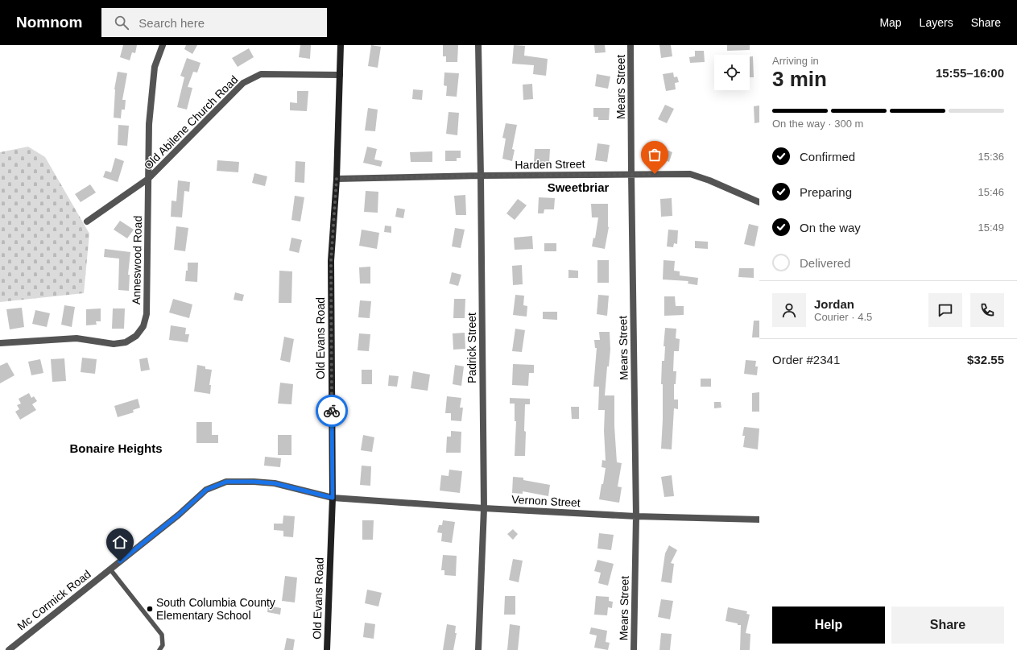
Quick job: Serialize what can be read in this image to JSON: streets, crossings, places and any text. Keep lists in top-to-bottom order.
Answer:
{
  "streets": {
    "street": [
      "Mears Street",
      "Old Abilene Church Road",
      "Harden Street",
      "Anneswood Road",
      "Old Evans Road",
      "Padrick Street",
      "Vernon Street",
      "Mc Cormick Road"
    ]
  },
  "crossings": [
    ["Mears Street", "Harden Street"],
    ["Mears Street", "Vernon Street"],
    ["Old Abilene Church Road", "Anneswood Road"],
    ["Old Abilene Church Road", "Old Evans Road"],
    ["Harden Street", "Old Evans Road"],
    ["Harden Street", "Padrick Street"],
    ["Old Evans Road", "Vernon Street"],
    ["Old Evans Road", "Mc Cormick Road"],
    ["Padrick Street", "Vernon Street"],
    ["Vernon Street", "Mc Cormick Road"]
  ],
  "districts": ["Sweetbriar", "Bonaire Heights"],
  "places": ["South Columbia County Elementary School"],
  "page": {
    "header": "Nomnom",
    "search": "Search here",
    "nav": ["Map", "Layers", "Share"],
    "heading": ["3 min", "Arriving in", "15:55–16:00"],
    "panel": [
      "Jordan",
      "Courier · 4.5",
      "Order #2341",
      "$32.55"
    ],
    "bar": "On the way · 300 m",
    "list": [
      ["Confirmed", "15:36"],
      ["Preparing", "15:46"],
      ["On the way", "15:49"],
      "Delivered"
    ],
    "buttons": ["Help", "Share"]
  }
}
